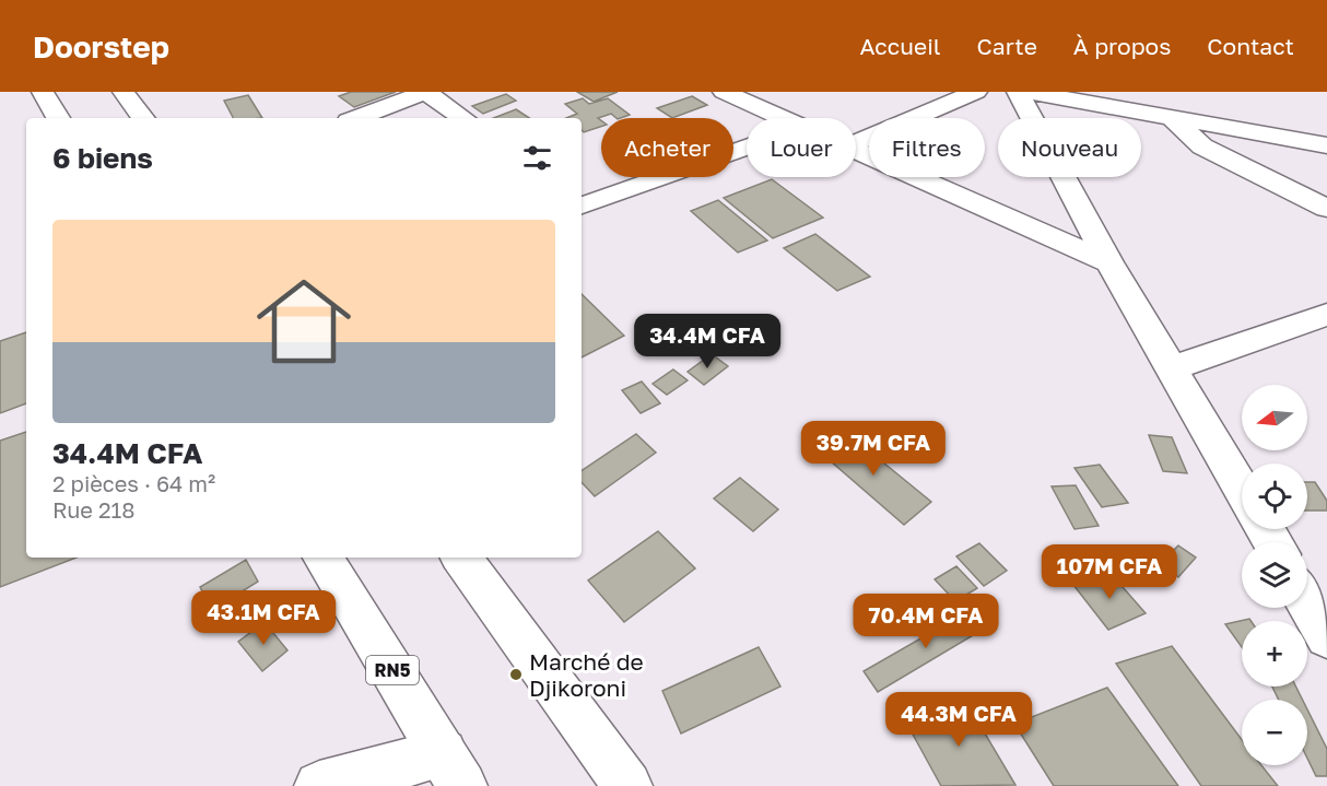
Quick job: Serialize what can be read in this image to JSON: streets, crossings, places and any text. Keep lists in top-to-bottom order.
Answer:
{
  "streets": {
    "main road": ["RN5"]
  },
  "places": ["Marché de Djikoroni"],
  "north": "left",
  "page": {
    "header": "Doorstep",
    "nav": [
      "Accueil",
      "Carte",
      "À propos",
      "Contact"
    ],
    "chip": [
      "Acheter",
      "Louer",
      "Filtres",
      "Nouveau"
    ],
    "heading": "6 biens",
    "list": [
      {
        "name": "34.4M CFA",
        "note": "2 pièces · 64 m² · Rue 218"
      }
    ],
    "price": [
      "34.4M CFA",
      "39.7M CFA",
      "107M CFA",
      "43.1M CFA",
      "70.4M CFA",
      "44.3M CFA"
    ],
    "map_buttons": ["+", "−"]
  }
}
